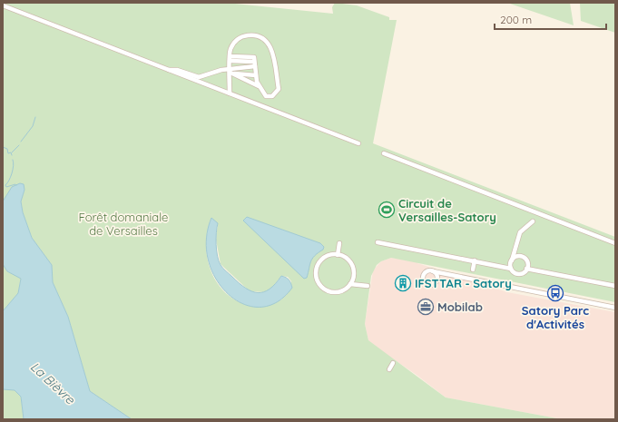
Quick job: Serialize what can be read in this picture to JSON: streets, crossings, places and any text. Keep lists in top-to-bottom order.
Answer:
{
  "water": ["La Bièvre"],
  "parks": ["Forêt domaniale de Versailles"],
  "places": {
    "sports": ["Circuit de Versailles-Satory"],
    "building": ["IFSTTAR - Satory"],
    "bus stop": ["Satory Parc d'Activités"],
    "office": ["Mobilab"]
  },
  "scale_bar": "200 m"
}
